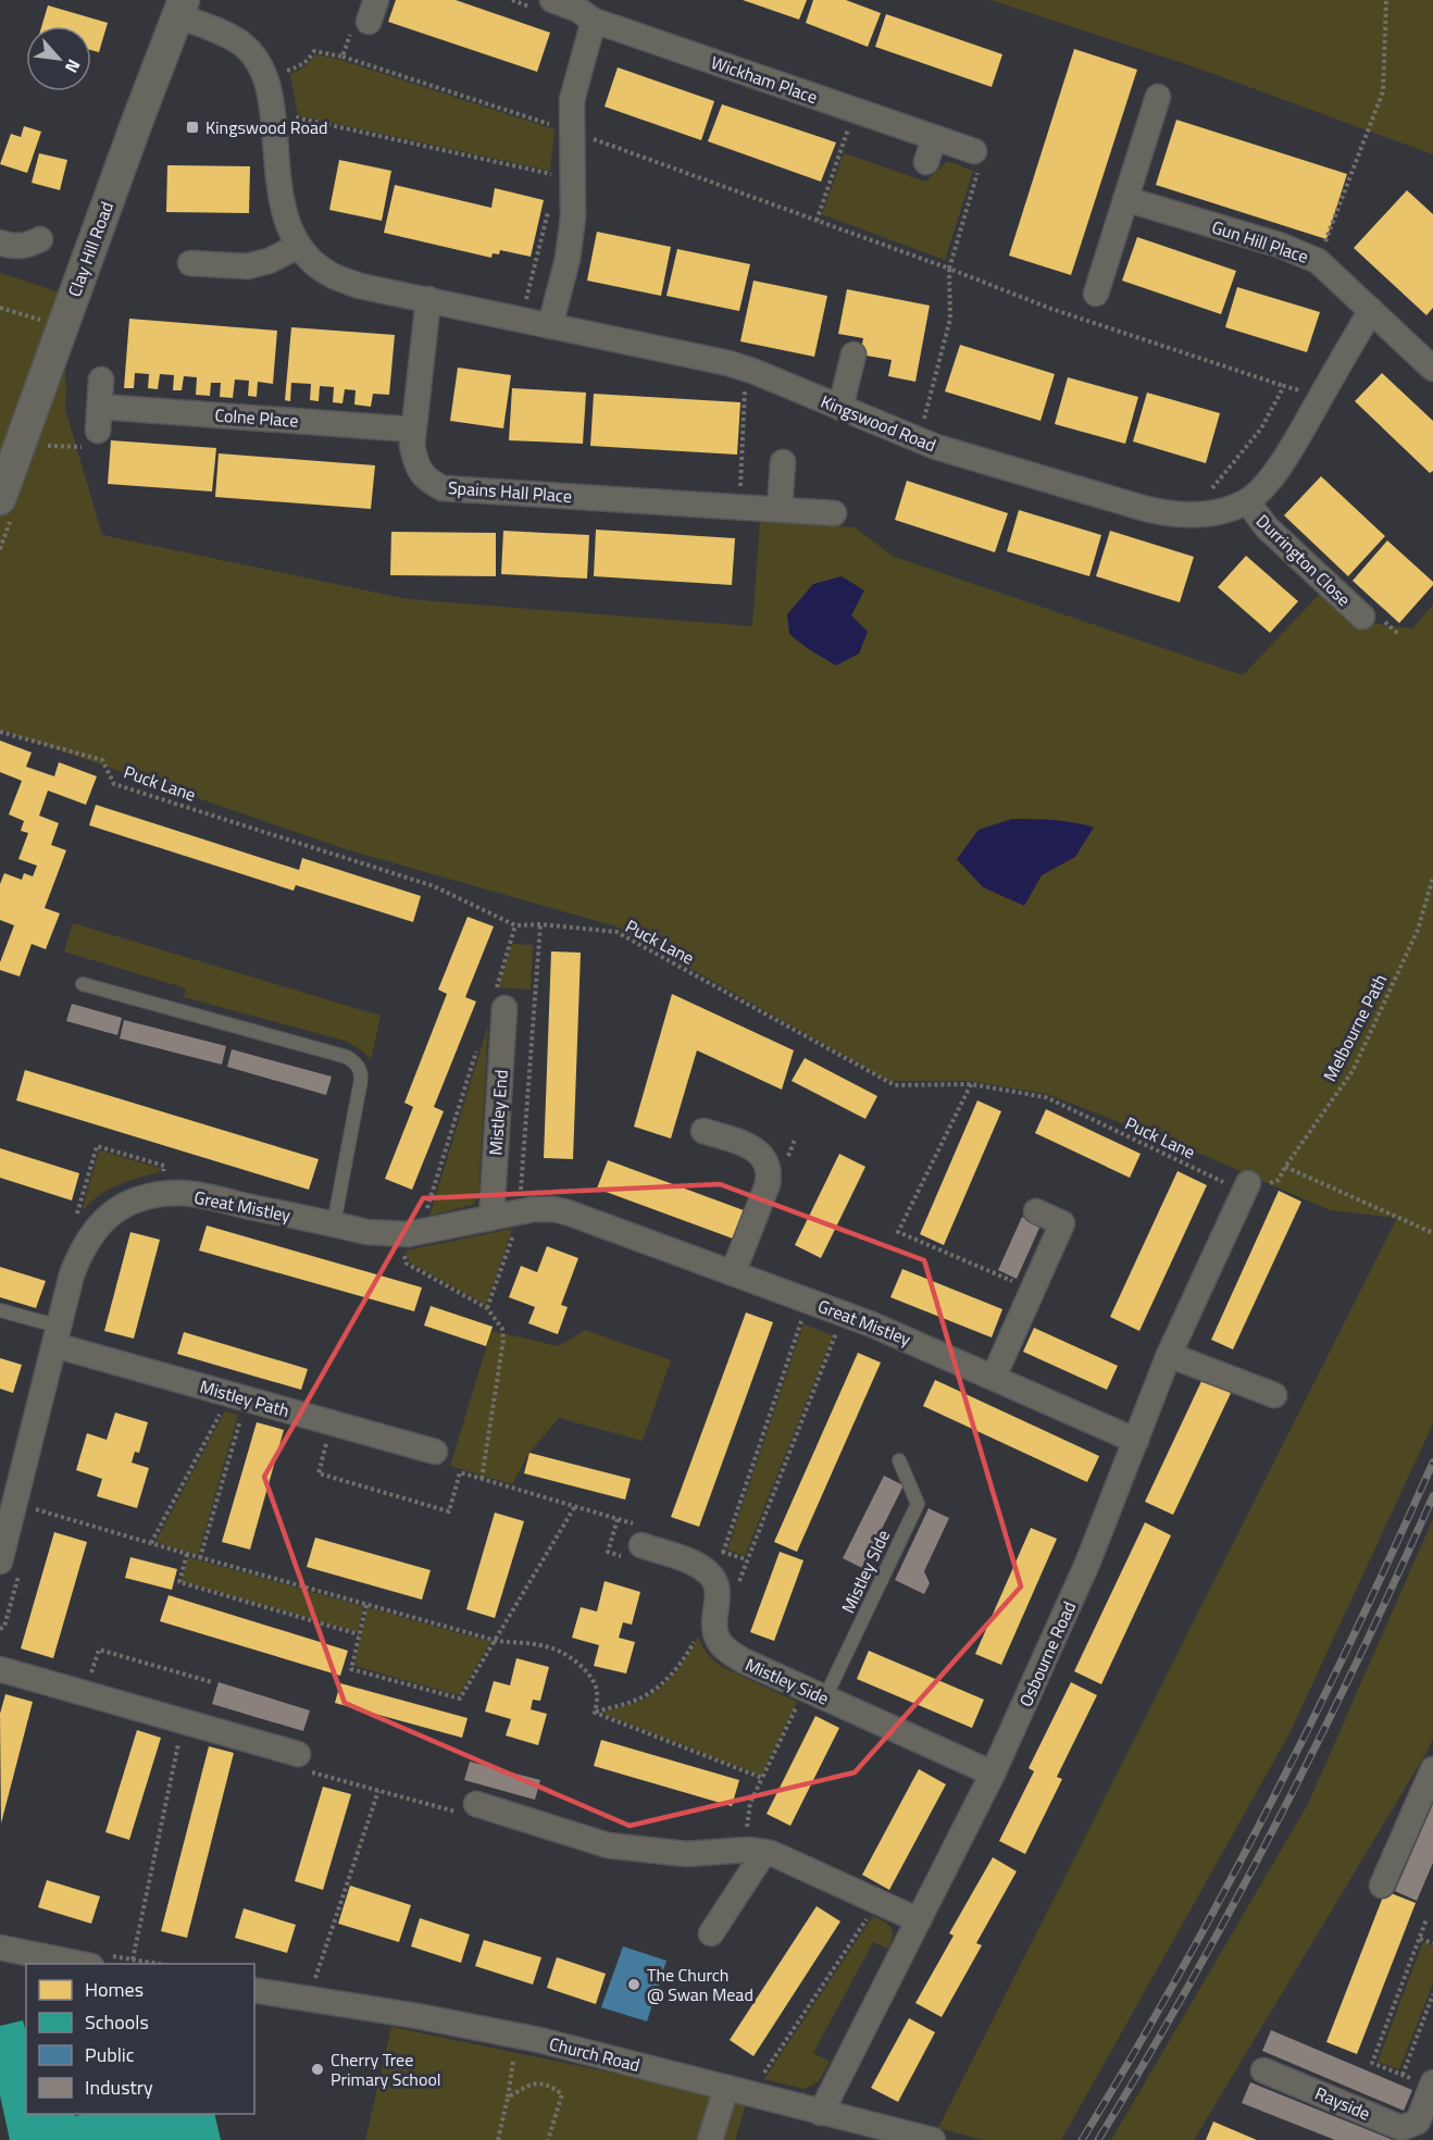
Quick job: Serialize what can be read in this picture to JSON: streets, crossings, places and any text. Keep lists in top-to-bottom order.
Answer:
{
  "streets": {
    "street": [
      "Wickham Place",
      "Gun Hill Place",
      "Clay Hill Road",
      "Colne Place",
      "Kingswood Road",
      "Spains Hall Place",
      "Durrington Close",
      "Mistley End",
      "Great Mistley",
      "Mistley Path",
      "Osbourne Road",
      "Mistley Side",
      "Church Road",
      "Rayside"
    ],
    "lane": ["Mistley SIde"],
    "path": ["Puck Lane", "Melbourne Path"]
  },
  "crossings": [
    ["Gun Hill Place", "Kingswood Road"],
    ["Clay Hill Road", "Kingswood Road"],
    ["Colne Place", "Spains Hall Place"],
    ["Kingswood Road", "Spains Hall Place"],
    ["Kingswood Road", "Durrington Close"],
    ["Puck Lane", "Osbourne Road"],
    ["Mistley End", "Great Mistley"],
    ["Great Mistley", "Mistley Path"],
    ["Great Mistley", "Osbourne Road"],
    ["Mistley SIde", "Mistley Side"],
    ["Osbourne Road", "Mistley Side"],
    ["Osbourne Road", "Church Road"]
  ],
  "places": {
    "transit": ["Kingswood Road"],
    "other": ["The Church @ Swan Mead", "Cherry Tree Primary School"]
  },
  "legend": [
    "Homes",
    "Schools",
    "Public",
    "Industry"
  ],
  "north": "bottom right"
}
